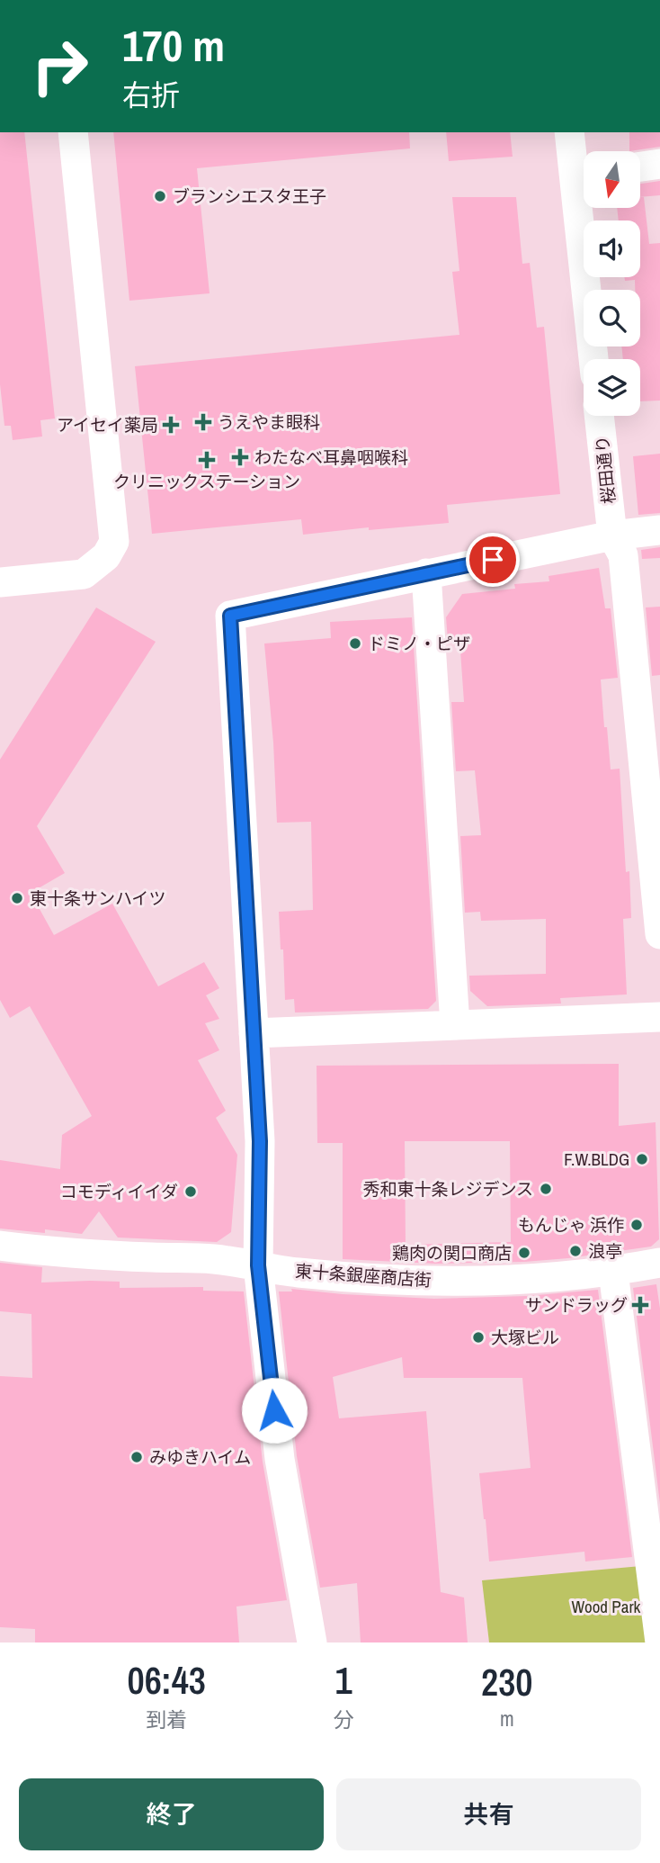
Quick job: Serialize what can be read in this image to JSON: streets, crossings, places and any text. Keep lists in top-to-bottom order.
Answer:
{
  "streets": {
    "street": ["桜田通り", "東十条銀座商店街"]
  },
  "parks": ["Wood Park"],
  "places": {
    "other": [
      "ブランシエスタ王子",
      "ドミノ・ピザ",
      "東十条サンハイツ",
      "F.W.BLDG",
      "秀和東十条レジデンス",
      "コモディイイダ",
      "もんじゃ 浜作",
      "浪亭",
      "鶏肉の関口商店",
      "大塚ビル",
      "みゆきハイム"
    ],
    "health": [
      "うえやま眼科",
      "アイセイ薬局",
      "わたなべ耳鼻咽喉科",
      "クリニックステーション",
      "サンドラッグ"
    ]
  },
  "north": "bottom",
  "page": {
    "turn": ["170 m", "右折"],
    "eta": [
      "06:43",
      "到着",
      "1",
      "分",
      "230",
      "m"
    ],
    "buttons": ["終了", "共有"]
  }
}
